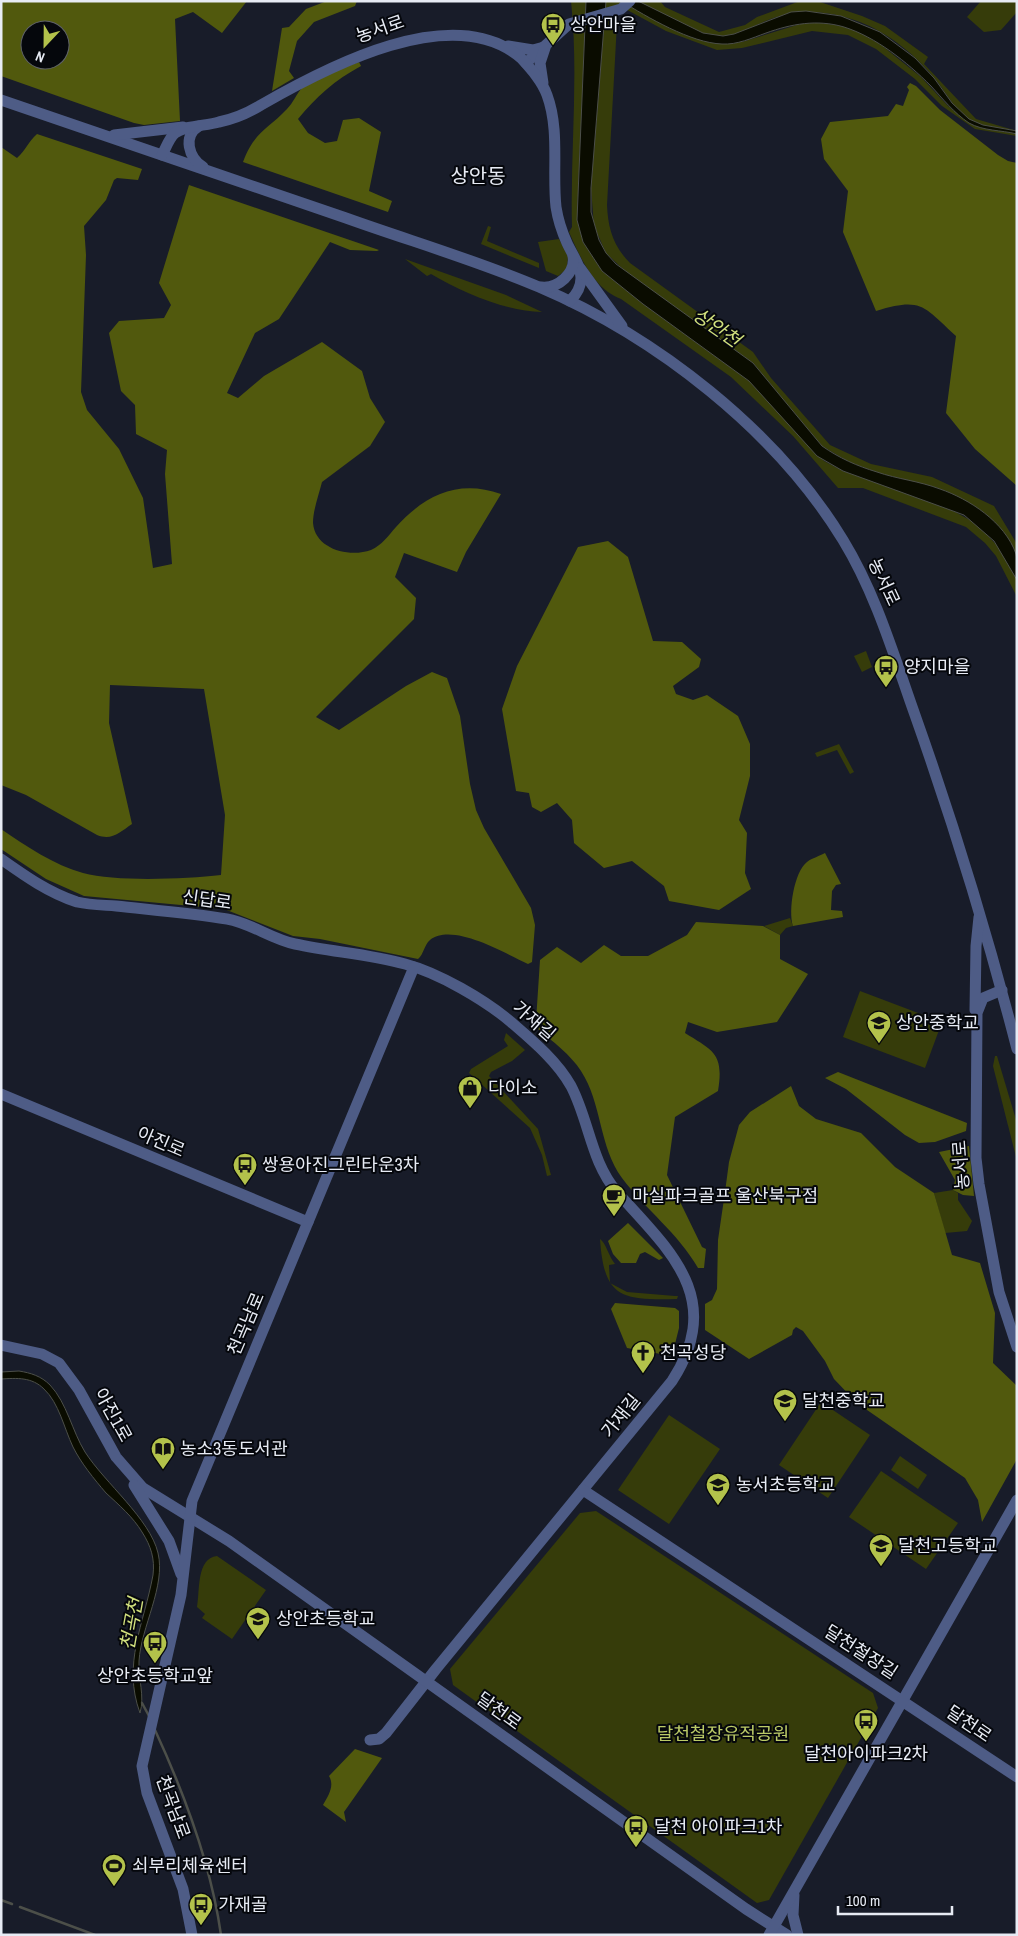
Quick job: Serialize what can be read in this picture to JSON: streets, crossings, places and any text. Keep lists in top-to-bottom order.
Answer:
{
  "streets": {
    "street": [
      "농서로",
      "신답로",
      "가재길",
      "아진로",
      "천곡남로",
      "아진1로",
      "달천철장길",
      "달천로"
    ]
  },
  "crossings": [
    ["신답로", "가재길"],
    ["신답로", "천곡남로"],
    ["가재길", "천곡남로"],
    ["가재길", "달천철장길"],
    ["가재길", "달천로"],
    ["아진로", "천곡남로"],
    ["천곡남로", "아진1로"],
    ["천곡남로", "달천로"],
    ["아진1로", "달천로"],
    ["달천철장길", "달천로"]
  ],
  "districts": ["상안동"],
  "water": ["상안천", "천곡천"],
  "parks": ["달천철장유적공원"],
  "places": {
    "bus stop": [
      "상안마을",
      "양지마을",
      "쌍용아진그린타운3차",
      "상안초등학교앞",
      "달천아이파크2차",
      "달천 아이파크1차",
      "가재골"
    ],
    "school or university": [
      "상안중학교",
      "달천중학교",
      "농서초등학교",
      "달천고등학교",
      "상안초등학교"
    ],
    "shop": ["다이소"],
    "cafe": ["마실파크골프 울산북구점"],
    "church": ["천곡성당"],
    "library": ["농소3동도서관"],
    "sports": ["쇠부리체육센터"]
  },
  "scale_bar": "100 m",
  "north": "bottom"
}
